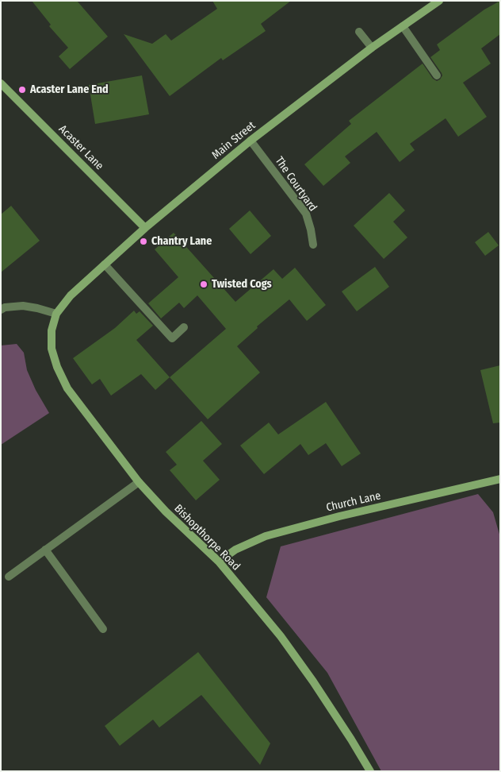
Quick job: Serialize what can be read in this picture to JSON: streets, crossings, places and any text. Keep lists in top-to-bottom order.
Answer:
{
  "streets": {
    "street": [
      "Main Street",
      "Acaster Lane",
      "The Courtyard",
      "Church Lane",
      "Bishopthorpe Road"
    ]
  },
  "crossings": [
    ["Main Street", "Acaster Lane"],
    ["Main Street", "The Courtyard"],
    ["Main Street", "Bishopthorpe Road"],
    ["Church Lane", "Bishopthorpe Road"]
  ],
  "places": ["Acaster Lane End", "Chantry Lane", "Twisted Cogs"]
}
